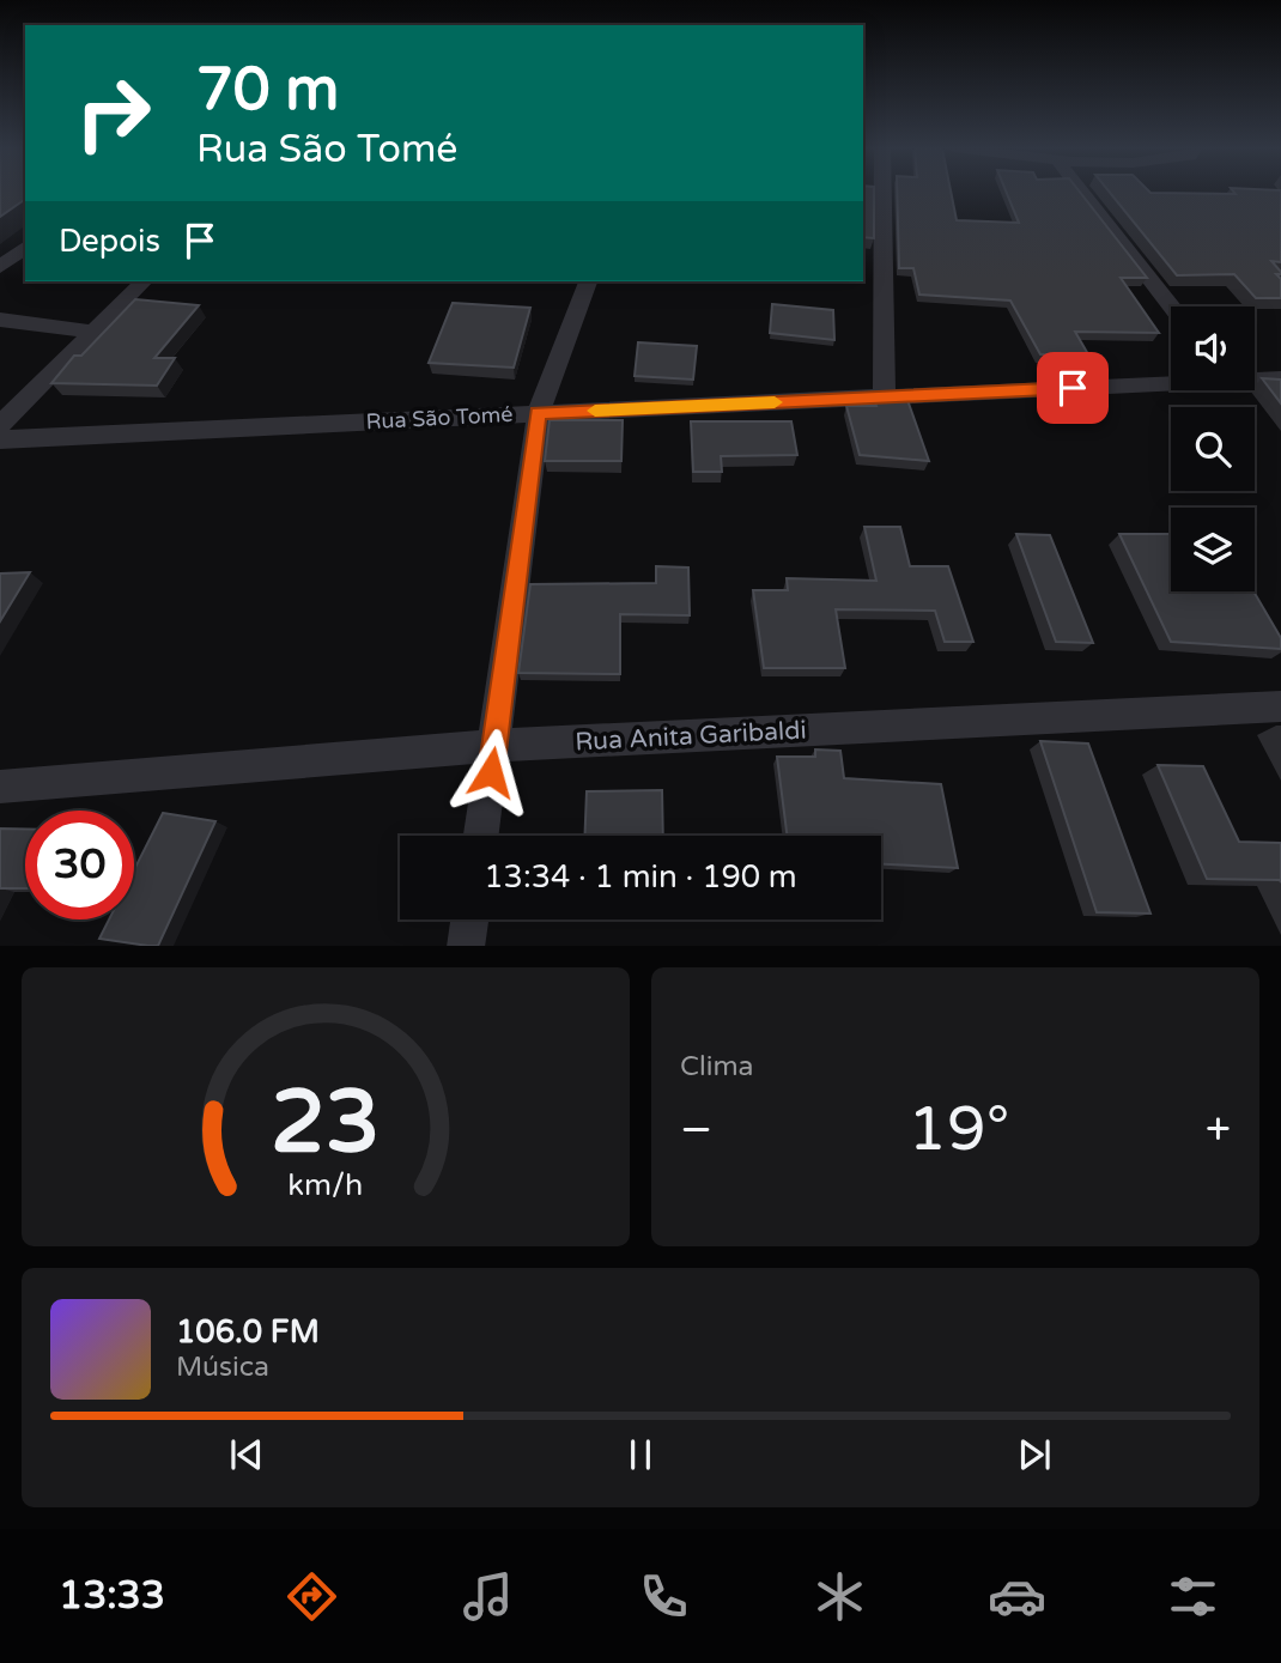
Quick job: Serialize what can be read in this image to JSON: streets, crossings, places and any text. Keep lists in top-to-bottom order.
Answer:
{
  "streets": {
    "street": ["Rua São Tomé", "Rua Anita Garibaldi"]
  },
  "page": {
    "turn": ["70 m", "Rua São Tomé"],
    "then": "Depois",
    "limit": "30",
    "trip": "13:34 · 1 min · 190 m",
    "tile": "Clima",
    "heat": ["−", "19°", "+"],
    "song": ["106.0 FM", "Música"],
    "tabs": "13:33",
    "gauge": ["23", "km/h"]
  }
}
